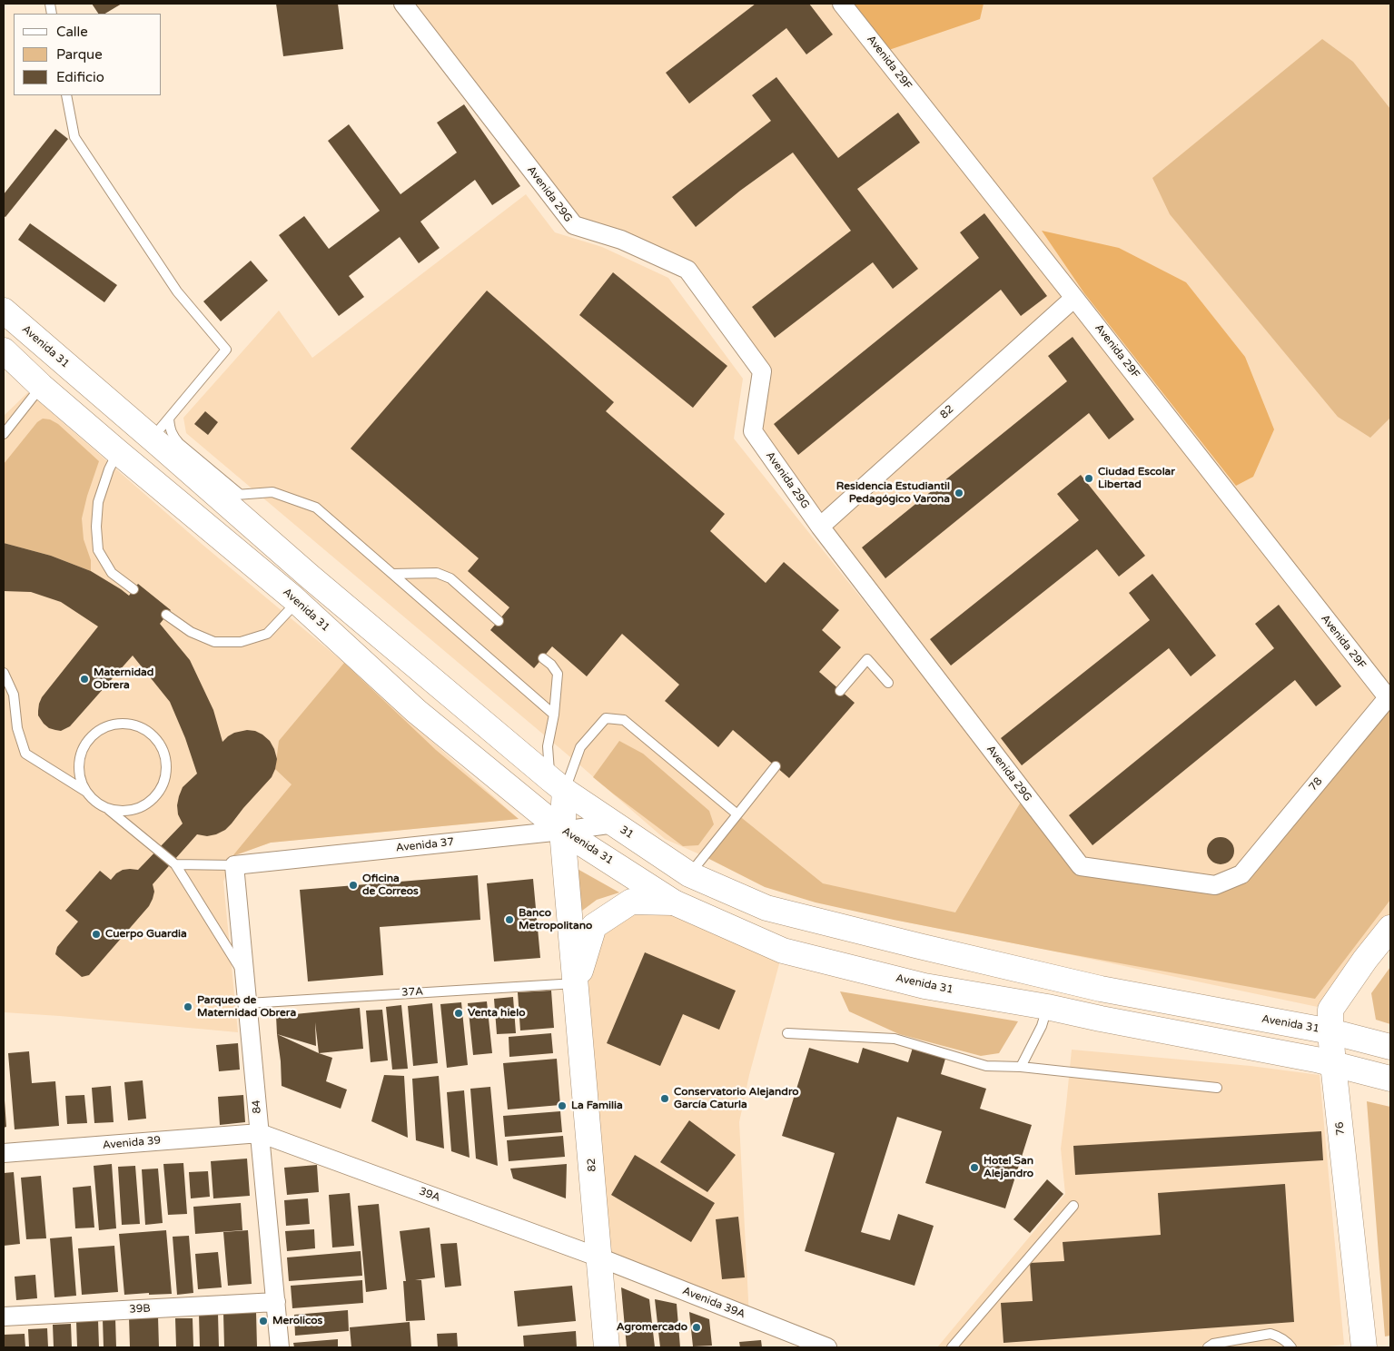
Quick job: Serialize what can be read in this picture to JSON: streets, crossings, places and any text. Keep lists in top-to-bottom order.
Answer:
{
  "streets": {
    "main road": [
      "Avenida 31",
      "82",
      "31",
      "76"
    ],
    "street": [
      "Avenida 29F",
      "Avenida 29G",
      "78",
      "Avenida 37",
      "84",
      "Avenida 39",
      "39A",
      "Avenida 39A",
      "39B"
    ],
    "lane": ["37A"]
  },
  "crossings": [
    ["Avenida 29F", "82"],
    ["Avenida 29F", "78"],
    ["Avenida 29G", "82"],
    ["Avenida 29G", "78"],
    ["Avenida 31", "82"],
    ["Avenida 31", "31"],
    ["Avenida 31", "Avenida 37"],
    ["Avenida 31", "76"],
    ["82", "31"],
    ["82", "Avenida 37"],
    ["82", "37A"],
    ["82", "39A"],
    ["82", "Avenida 39A"],
    ["31", "Avenida 37"],
    ["Avenida 37", "84"],
    ["37A", "84"],
    ["84", "Avenida 39"],
    ["84", "39A"],
    ["84", "39B"],
    ["Avenida 39", "39A"],
    ["39A", "Avenida 39A"]
  ],
  "places": [
    "Ciudad Escolar Libertad",
    "Residencia Estudiantil Pedagógico Varona",
    "Maternidad Obrera",
    "Oficina de Correos",
    "Banco Metropolitano",
    "Cuerpo Guardia",
    "Parqueo de Maternidad Obrera",
    "Venta hielo",
    "Conservatorio Alejandro García Caturla",
    "La Familia",
    "Hotel San Alejandro",
    "Merolicos",
    "Agromercado"
  ],
  "legend": ["Calle", "Parque", "Edificio"]
}
